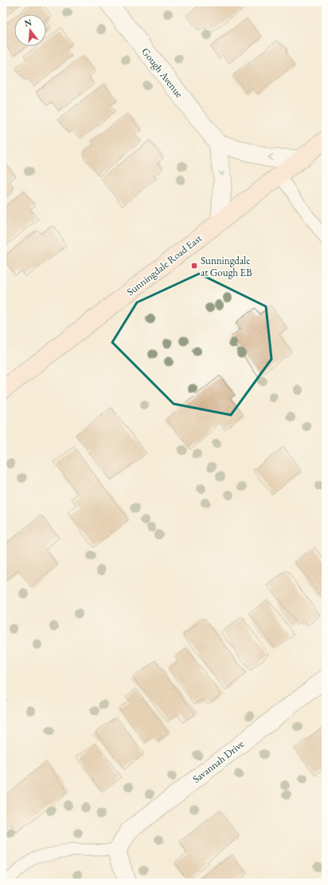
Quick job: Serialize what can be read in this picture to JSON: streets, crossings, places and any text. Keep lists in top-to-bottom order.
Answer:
{
  "streets": {
    "main road": ["Sunningdale Road East"],
    "street": ["Gough Avenue", "Savannah Drive"]
  },
  "crossings": [
    ["Gough Avenue", "Sunningdale Road East"]
  ],
  "places": {
    "transit": ["Sunningdale at Gough EB"]
  },
  "north": "top"
}
